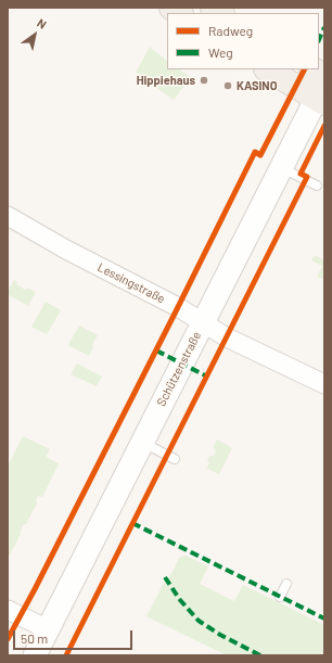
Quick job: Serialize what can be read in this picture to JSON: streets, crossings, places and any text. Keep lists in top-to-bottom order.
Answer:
{
  "streets": {
    "street": ["Lessingstraße", "Schützenstraße"]
  },
  "crossings": [
    ["Lessingstraße", "Schützenstraße"]
  ],
  "places": ["Hippiehaus", "KASINO"],
  "legend": ["Radweg", "Weg"],
  "scale_bar": "50 m",
  "north": "top right"
}
